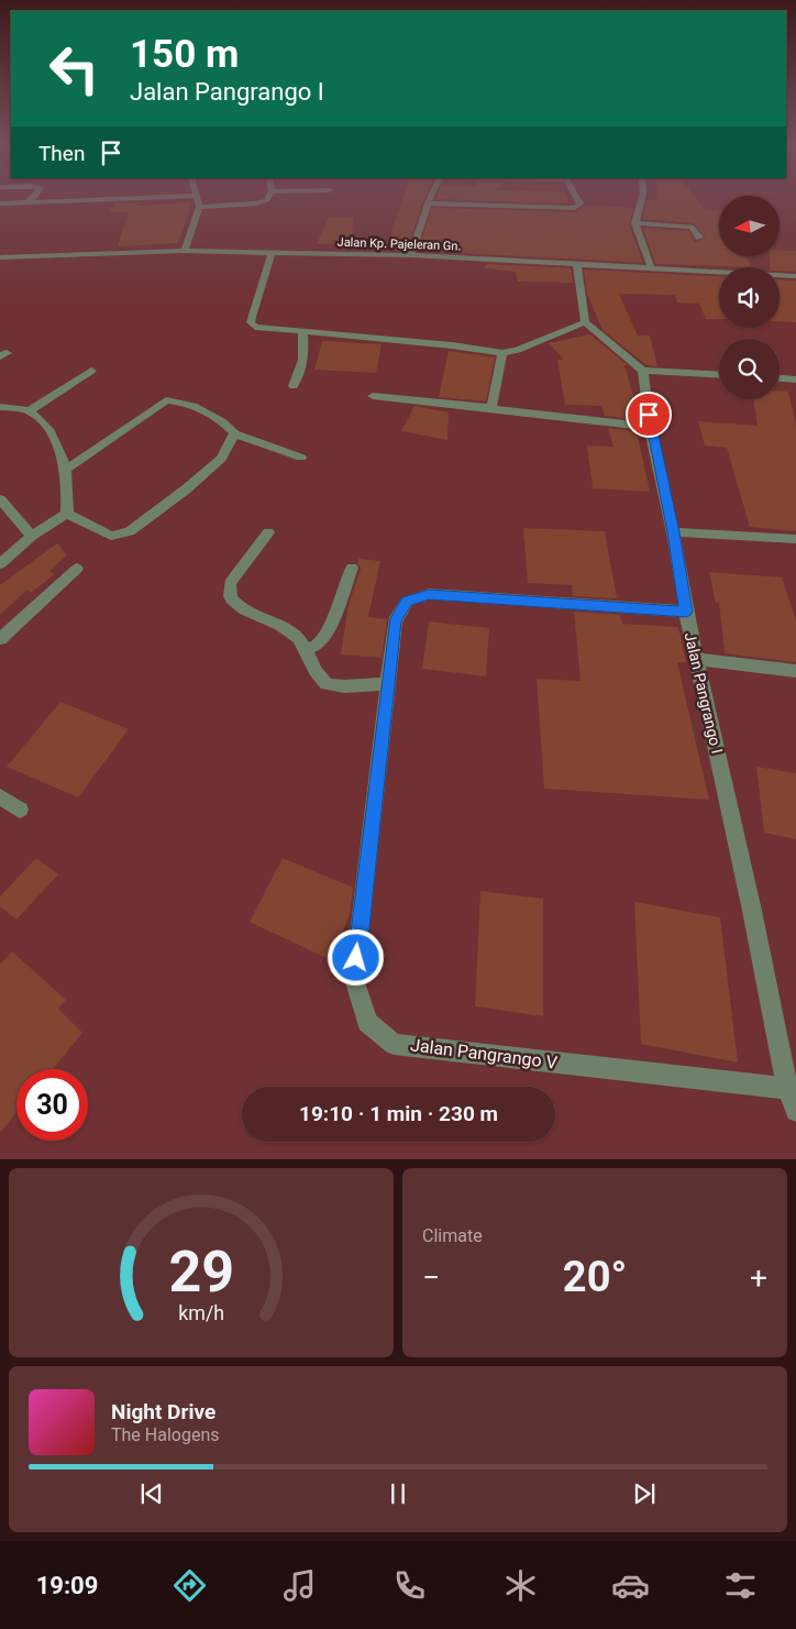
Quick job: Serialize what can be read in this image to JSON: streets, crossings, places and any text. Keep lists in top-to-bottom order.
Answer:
{
  "streets": {
    "street": ["Jalan Kp. Pajeleran Gn.", "Jalan Pangrango I", "Jalan Pangrango V"]
  },
  "crossings": [
    ["Jalan Pangrango I", "Jalan Pangrango V"]
  ],
  "north": "left",
  "page": {
    "turn": ["150 m", "Jalan Pangrango I"],
    "then": "Then",
    "limit": "30",
    "trip": "19:10 · 1 min · 230 m",
    "tile": "Climate",
    "heat": ["−", "20°", "+"],
    "song": ["Night Drive", "The Halogens"],
    "tabs": "19:09",
    "gauge": ["29", "km/h"]
  }
}
